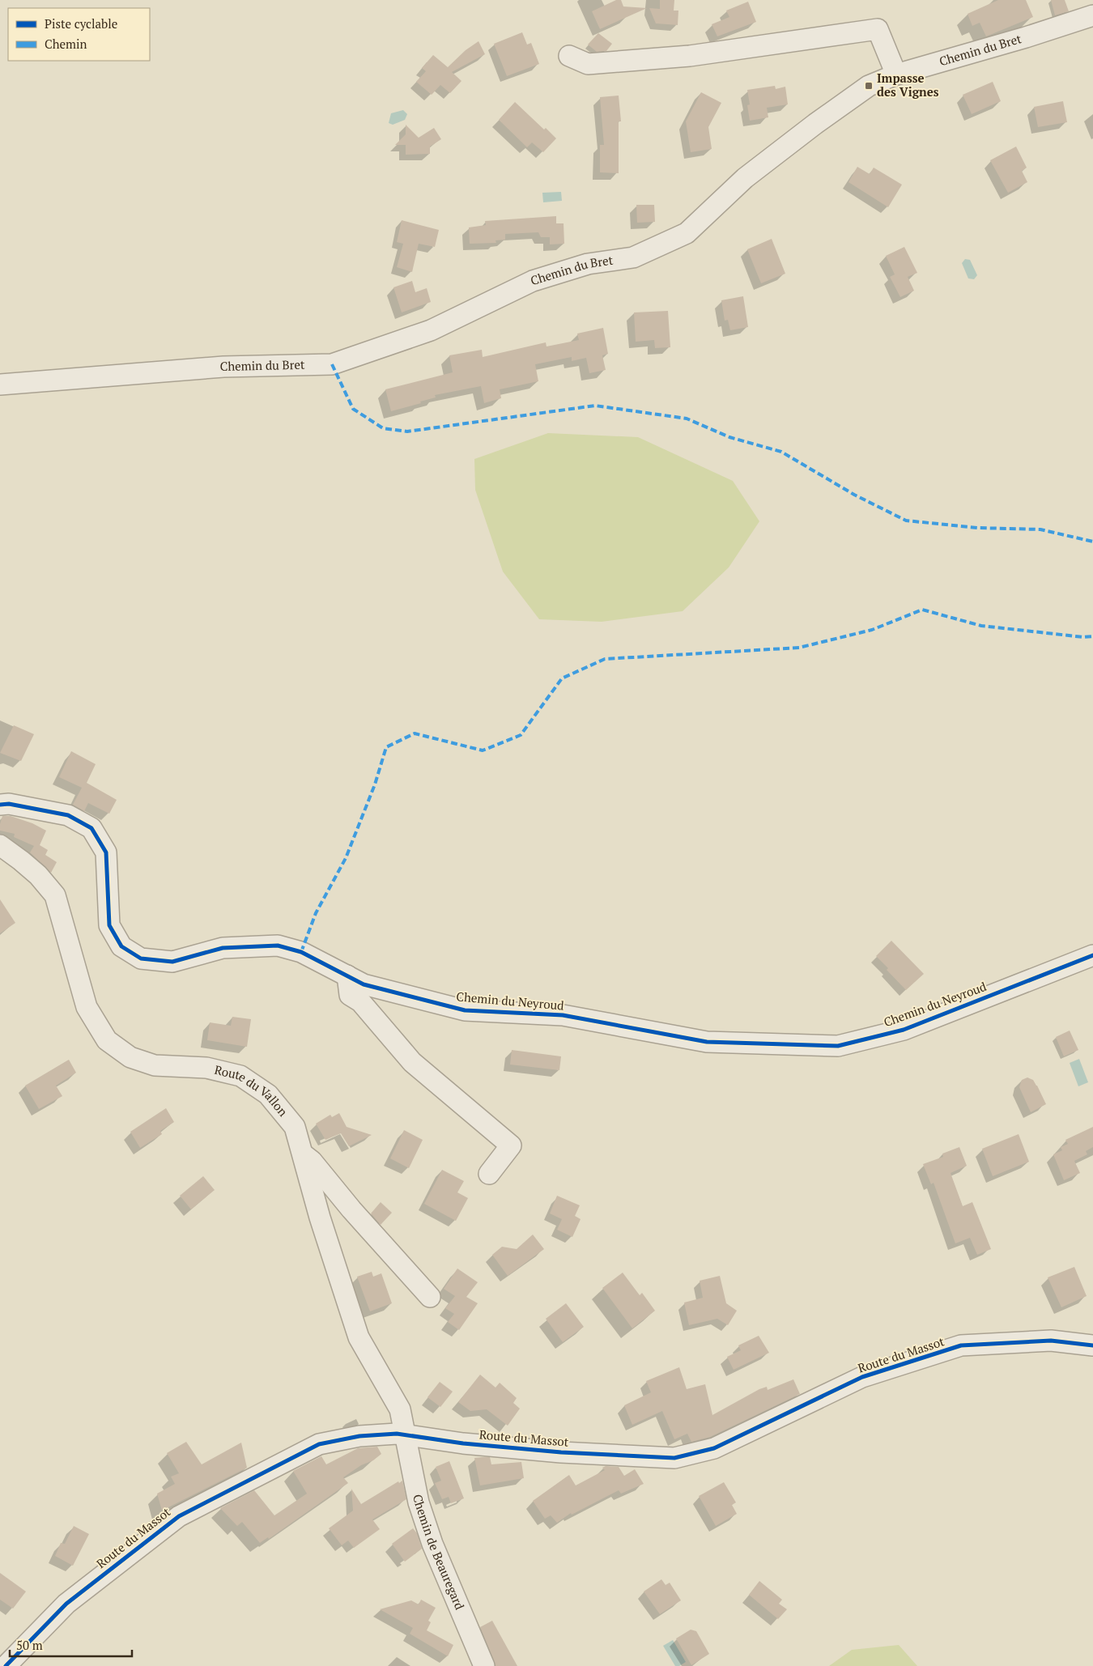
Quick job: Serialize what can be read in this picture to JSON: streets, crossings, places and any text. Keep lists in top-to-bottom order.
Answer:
{
  "streets": {
    "street": [
      "Chemin du Bret",
      "Chemin du Neyroud",
      "Route du Vallon",
      "Route du Massot",
      "Chemin de Beauregard"
    ]
  },
  "crossings": [
    ["Route du Vallon", "Route du Massot"],
    ["Route du Vallon", "Chemin de Beauregard"],
    ["Route du Massot", "Chemin de Beauregard"]
  ],
  "places": {
    "transit": ["Impasse des Vignes"]
  },
  "legend": ["Piste cyclable", "Chemin"],
  "scale_bar": "50 m"
}
